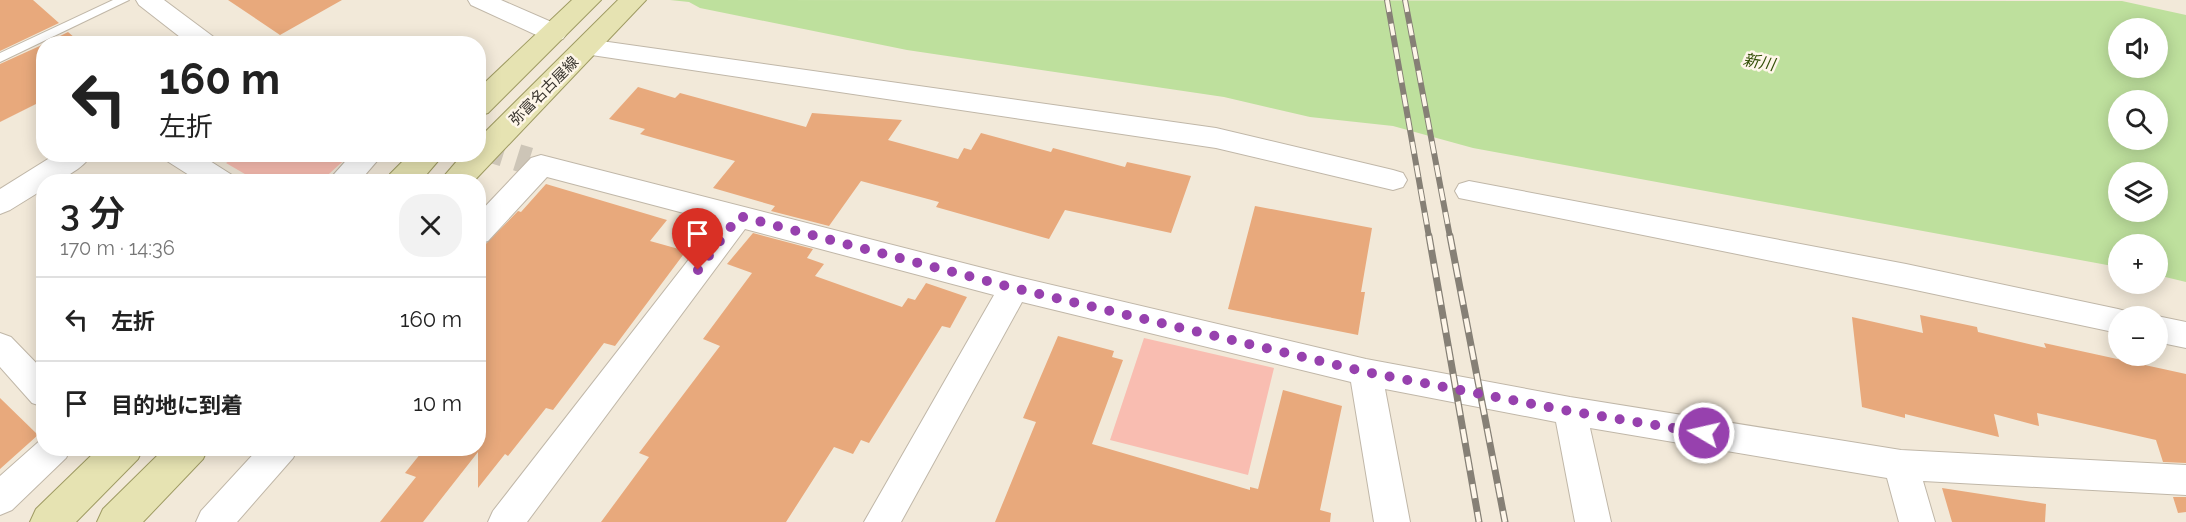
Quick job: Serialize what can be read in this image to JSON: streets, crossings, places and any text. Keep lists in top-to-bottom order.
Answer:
{
  "streets": {
    "main road": ["弥富名古屋線"]
  },
  "water": ["新川"],
  "page": {
    "map_buttons": ["+", "−"],
    "turn": ["160 m", "左折"],
    "heading": ["3 分", "170 m · 14:36"],
    "list": [
      {
        "name": "左折",
        "value": "160 m"
      },
      {
        "name": "目的地に到着",
        "value": "10 m"
      }
    ]
  }
}
